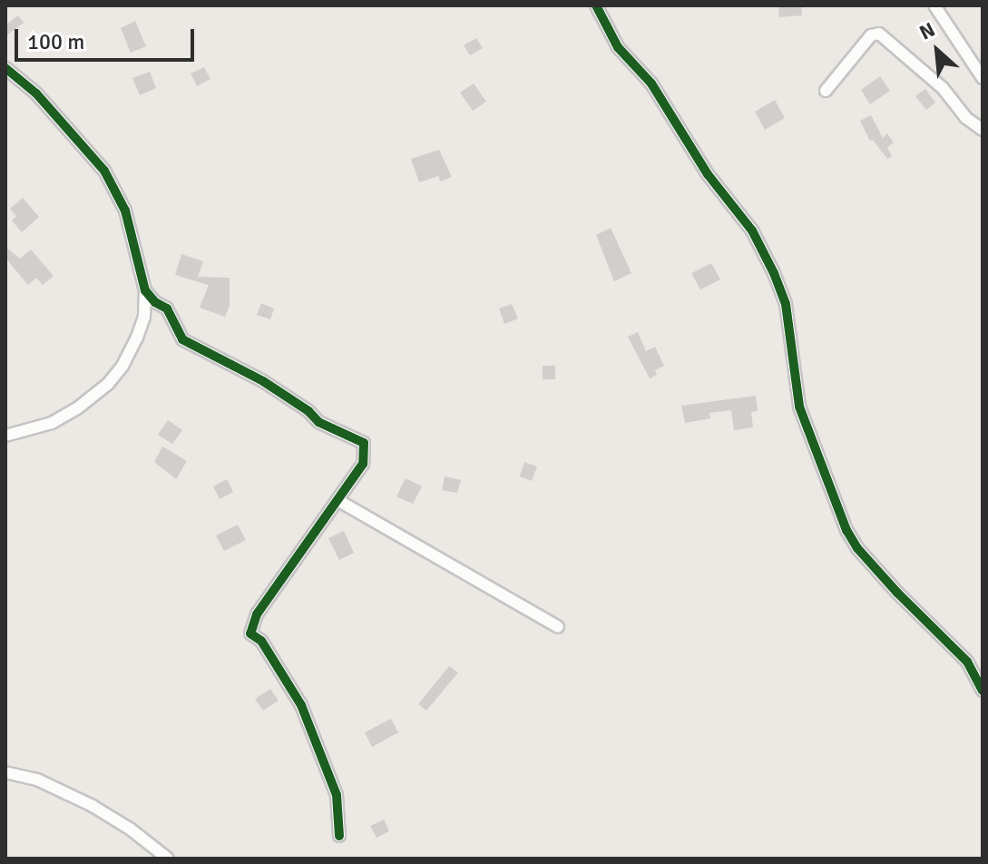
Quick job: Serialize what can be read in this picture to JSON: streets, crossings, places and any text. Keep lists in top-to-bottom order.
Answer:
{
  "scale_bar": "100 m",
  "north": "top left"
}
